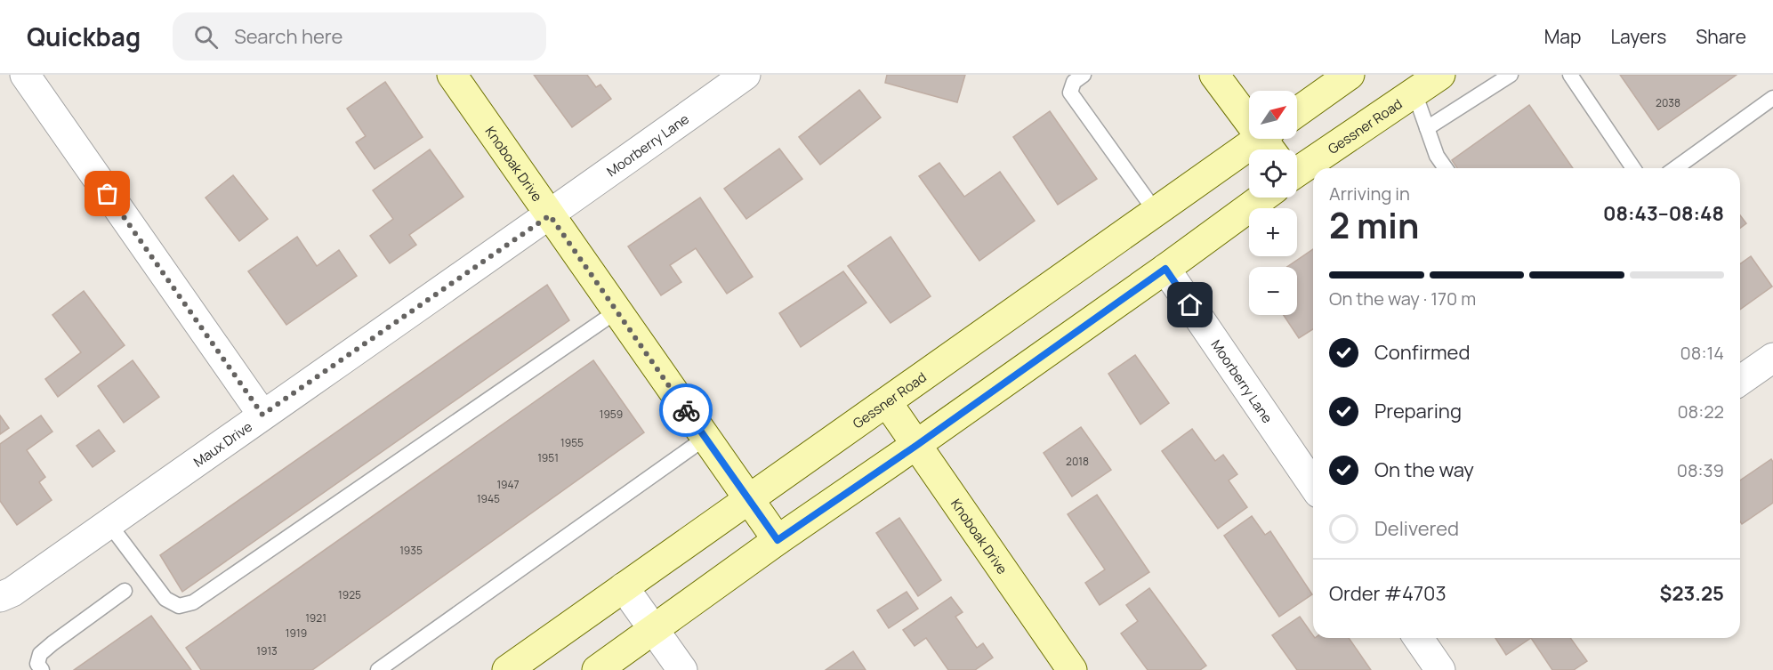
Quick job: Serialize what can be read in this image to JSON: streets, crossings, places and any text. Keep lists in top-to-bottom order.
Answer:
{
  "streets": {
    "main road": ["Gessner Road", "Knoboak Drive"],
    "street": ["Moorberry Lane", "Maux Drive"]
  },
  "crossings": [
    ["Gessner Road", "Moorberry Lane"],
    ["Gessner Road", "Knoboak Drive"],
    ["Moorberry Lane", "Knoboak Drive"],
    ["Moorberry Lane", "Maux Drive"],
    ["Knoboak Drive", "Maux Drive"]
  ],
  "house_numbers": [
    "2038",
    "1959",
    "1955",
    "1951",
    "2018",
    "1947",
    "1945",
    "1935",
    "1925",
    "1921",
    "1919",
    "1913"
  ],
  "north": "top right",
  "page": {
    "header": "Quickbag",
    "search": "Search here",
    "nav": ["Map", "Layers", "Share"],
    "map_buttons": ["+", "−"],
    "heading": ["2 min", "Arriving in", "08:43–08:48"],
    "panel": ["Order #4703", "$23.25"],
    "bar": "On the way · 170 m",
    "list": [
      ["Confirmed", "08:14"],
      ["Preparing", "08:22"],
      ["On the way", "08:39"],
      "Delivered"
    ]
  }
}
